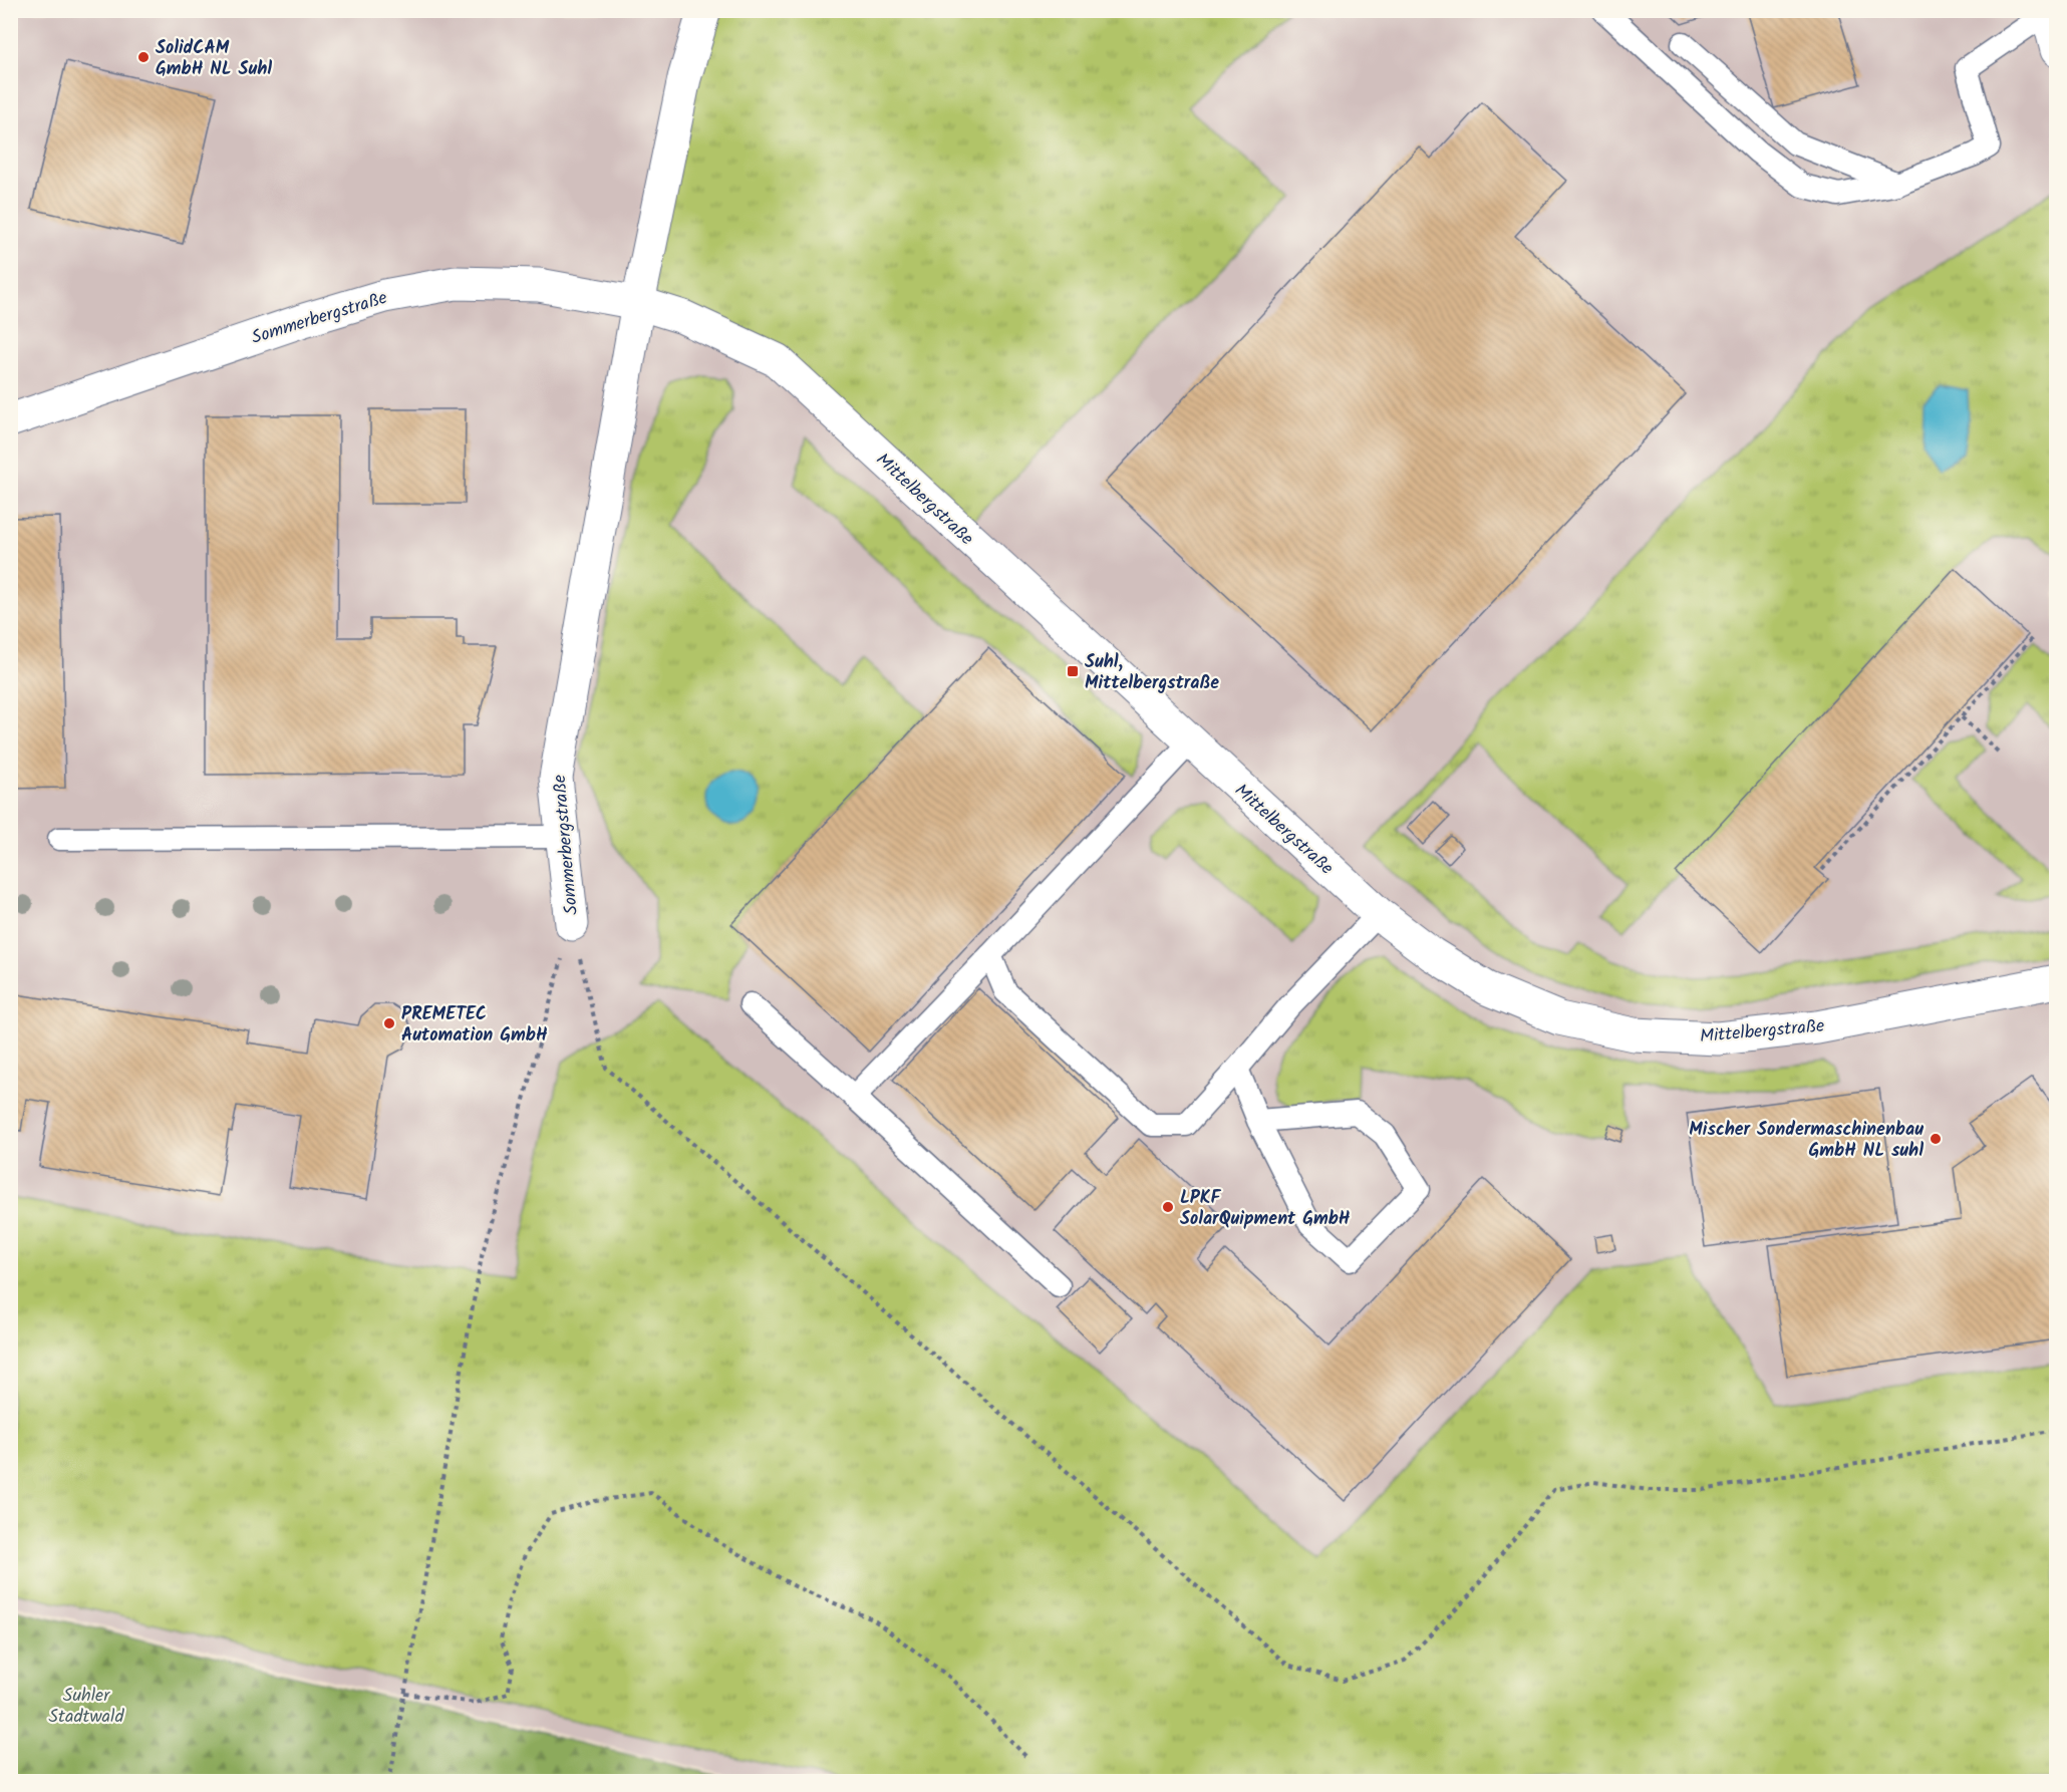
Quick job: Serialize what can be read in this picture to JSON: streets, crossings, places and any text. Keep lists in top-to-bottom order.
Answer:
{
  "streets": {
    "street": ["Sommerbergstraße", "Mittelbergstraße"]
  },
  "crossings": [
    ["Sommerbergstraße", "Mittelbergstraße"]
  ],
  "parks": ["Suhler Stadtwald"],
  "places": {
    "other": [
      "SolidCAM GmbH NL Suhl",
      "PREMETEC Automation GmbH",
      "Mischer Sondermaschinenbau GmbH NL suhl",
      "LPKF SolarQuipment GmbH"
    ],
    "transit": ["Suhl, Mittelbergstraße"]
  }
}
